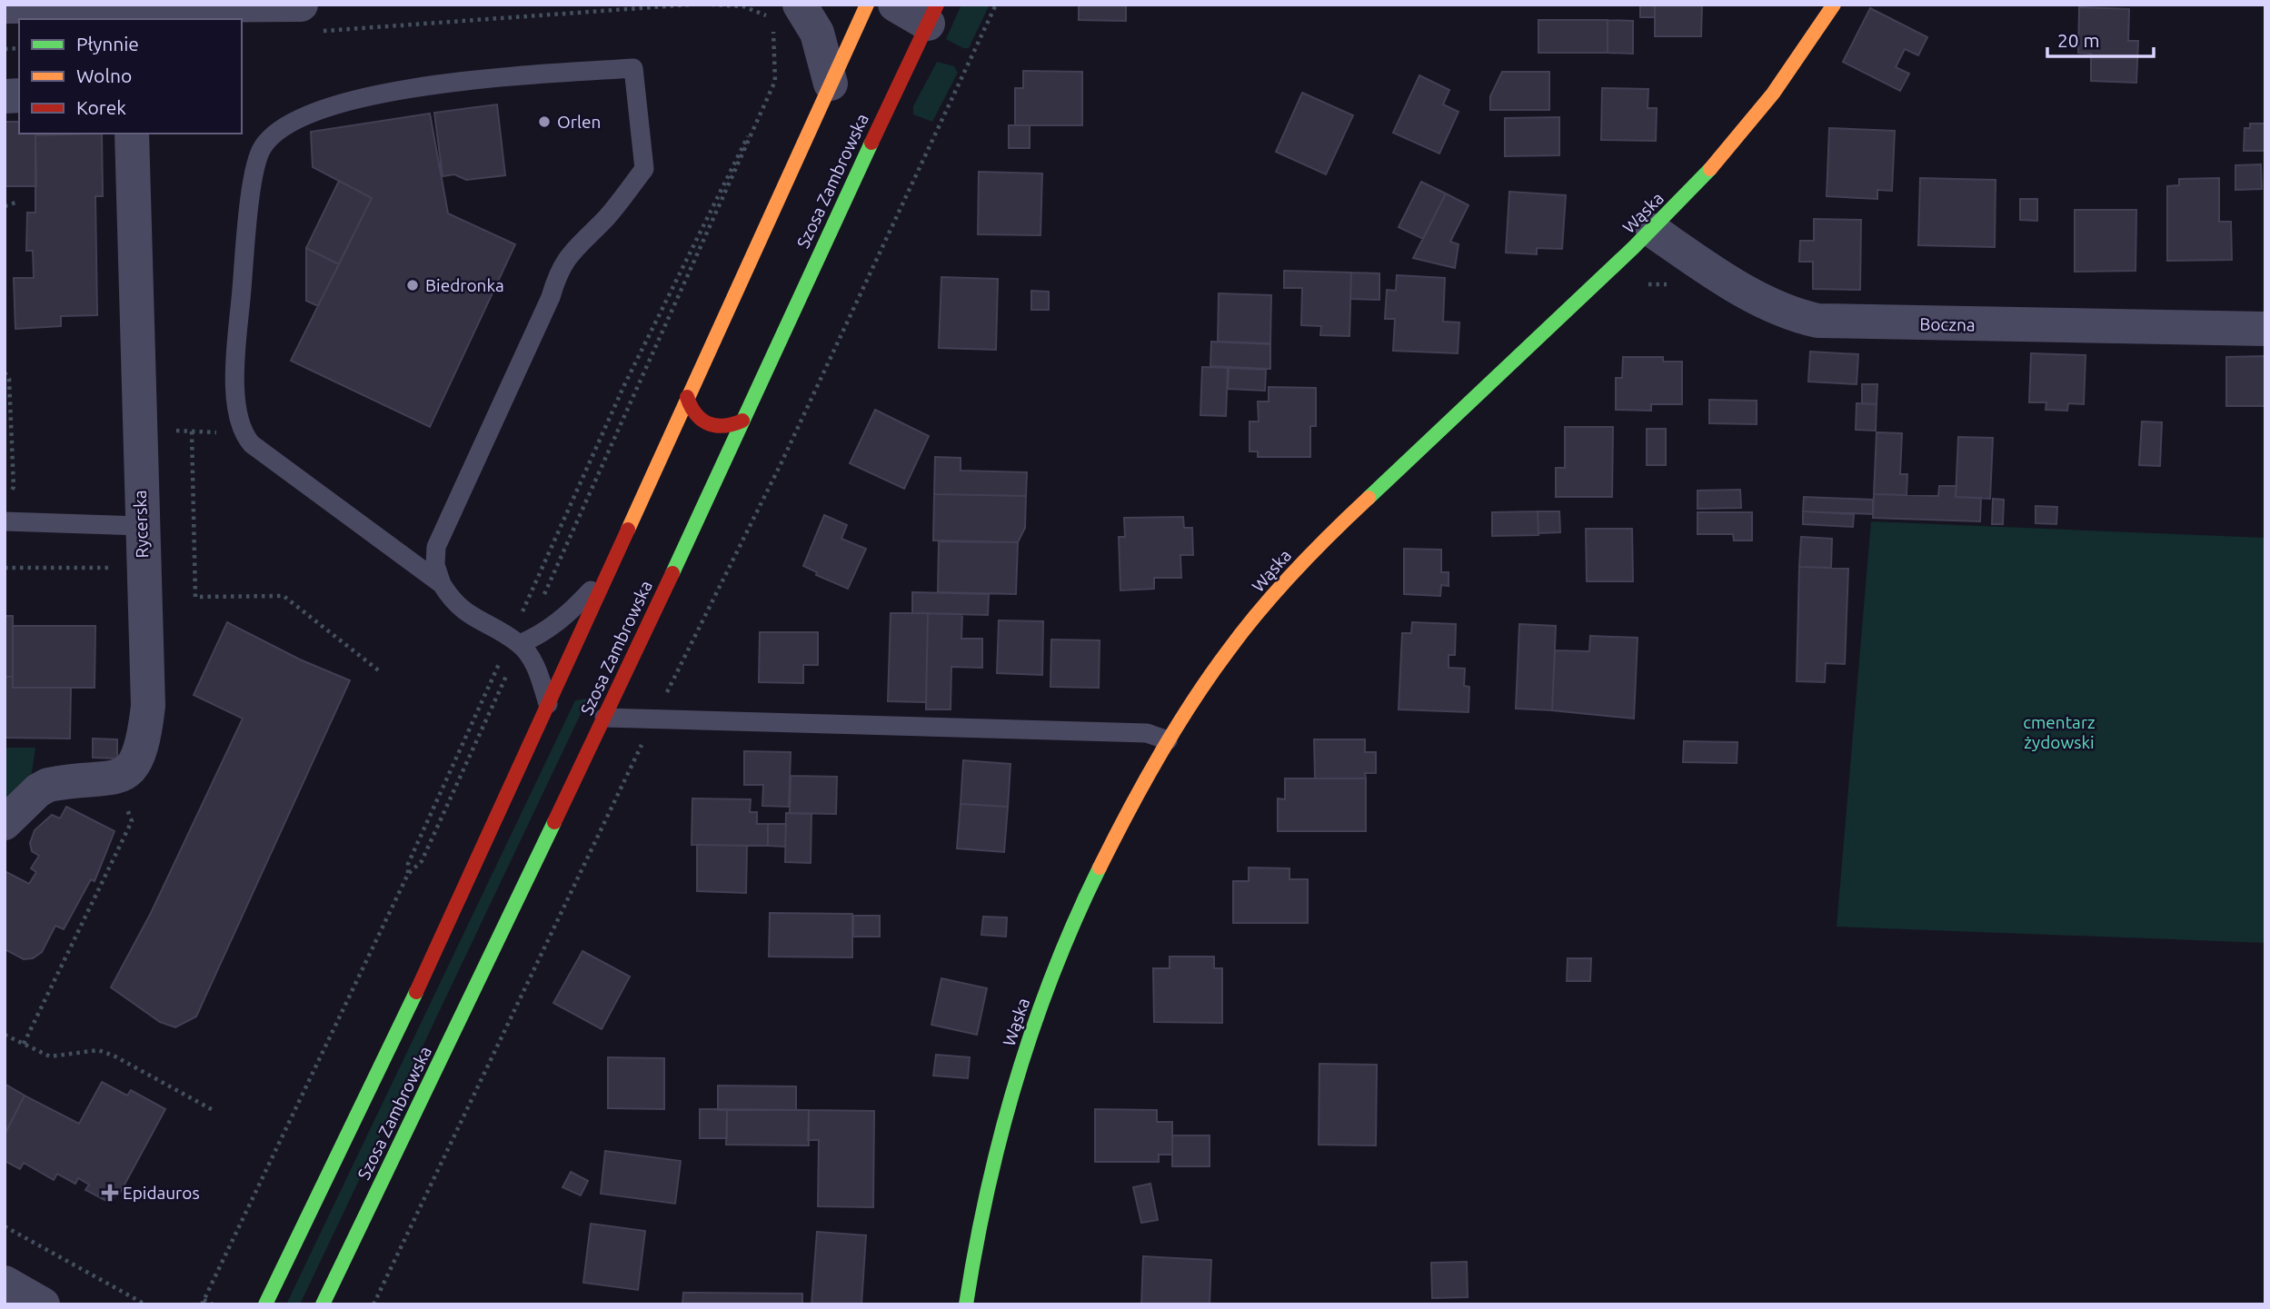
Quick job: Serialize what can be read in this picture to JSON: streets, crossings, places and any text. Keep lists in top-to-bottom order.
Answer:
{
  "streets": {
    "main road": ["Szosa Zambrowska", "Wąska"],
    "street": ["Boczna", "Rycerska"]
  },
  "crossings": [
    ["Wąska", "Boczna"]
  ],
  "parks": ["cmentarz żydowski"],
  "places": {
    "other": ["Orlen", "Biedronka"],
    "health": ["Epidauros"]
  },
  "legend": ["Płynnie", "Wolno", "Korek"],
  "scale_bar": "20 m"
}
